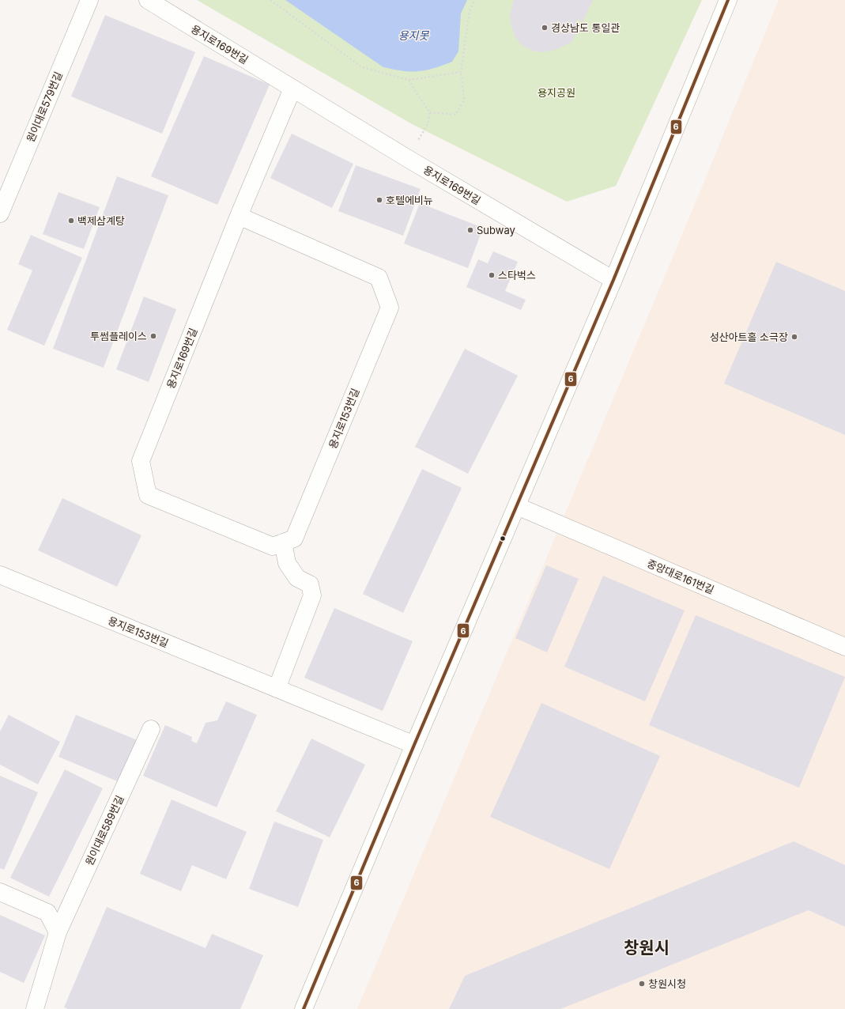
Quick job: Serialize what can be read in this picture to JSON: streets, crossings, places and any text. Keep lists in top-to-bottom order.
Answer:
{
  "streets": {
    "street": [
      "용지로169번길",
      "원이대로579번길",
      "용지로153번길",
      "중앙대로161번길",
      "원이대로589번길"
    ]
  },
  "crossings": [
    ["용지로169번길", "용지로153번길"]
  ],
  "districts": ["창원시"],
  "water": ["용지못"],
  "parks": ["용지공원"],
  "places": [
    "경상남도 통일관",
    "호텔에비뉴",
    "백제삼계탕",
    "Subway",
    "스타벅스",
    "투썸플레이스",
    "성산아트홀 소극장",
    "창원시청"
  ],
  "lines": ["transit line 6"]
}
